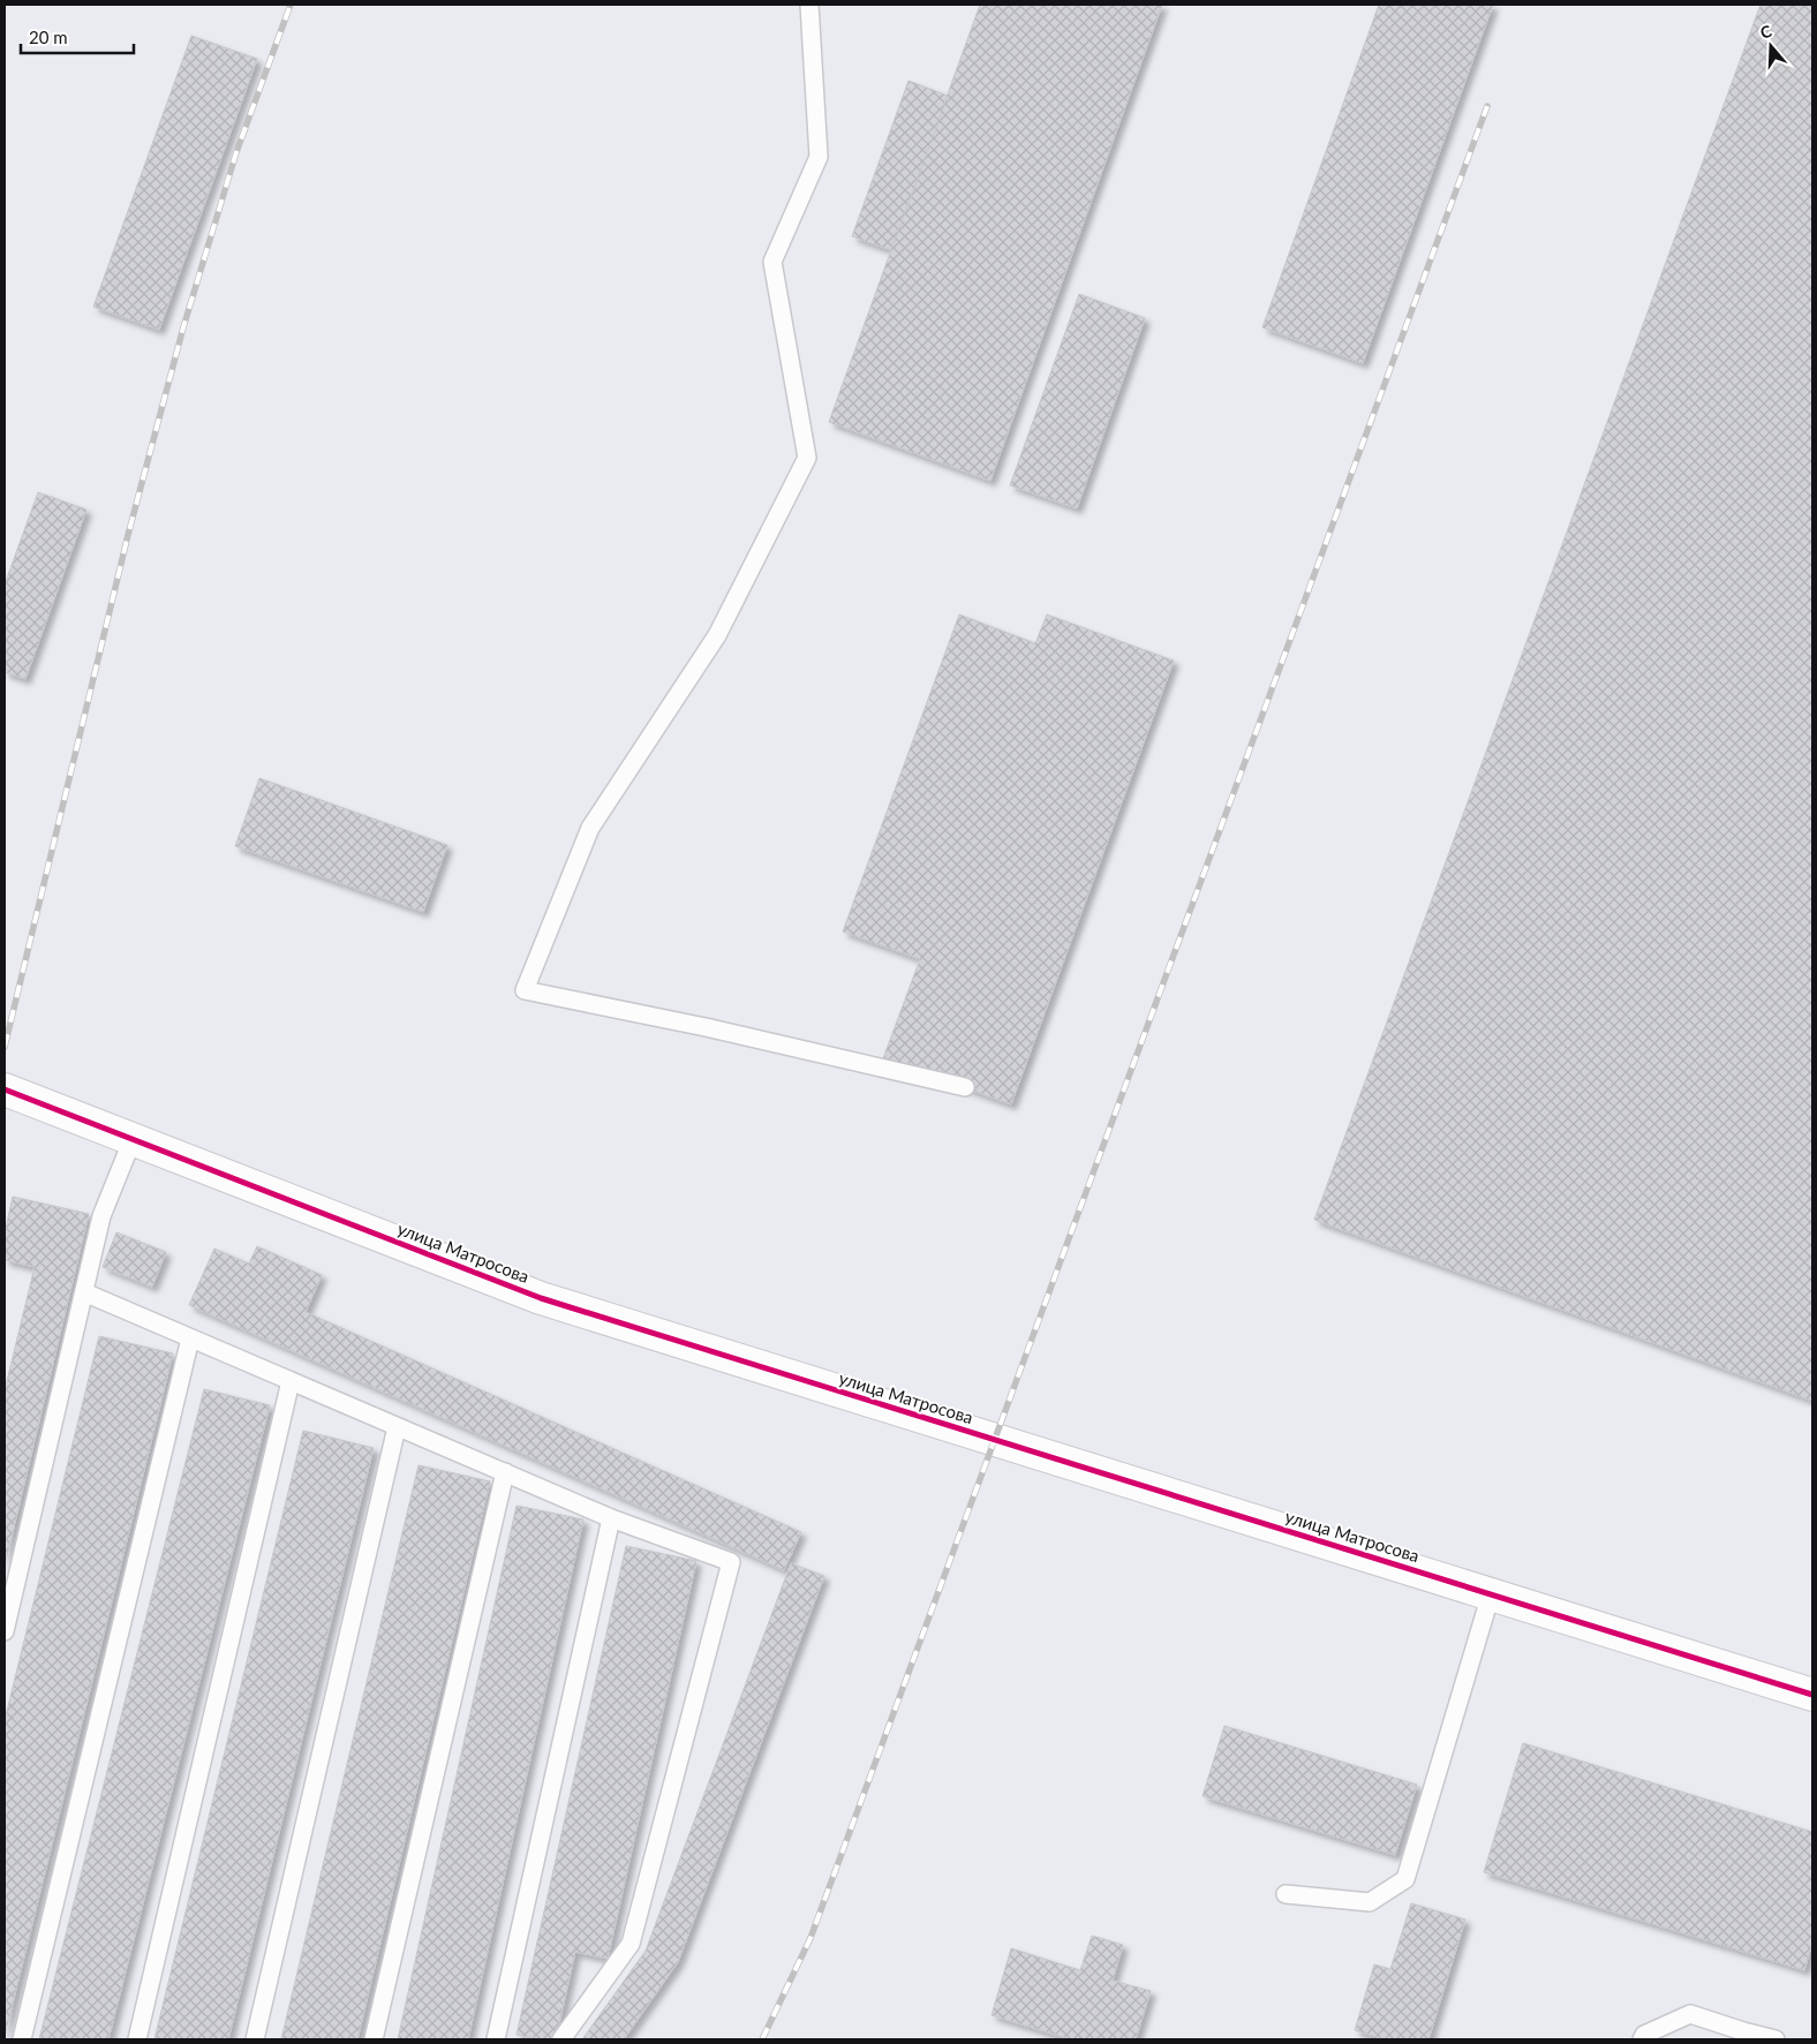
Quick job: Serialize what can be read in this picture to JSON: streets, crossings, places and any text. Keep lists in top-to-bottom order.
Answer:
{
  "streets": {
    "street": ["улица Матросова"]
  },
  "scale_bar": "20 m",
  "north": "top"
}
